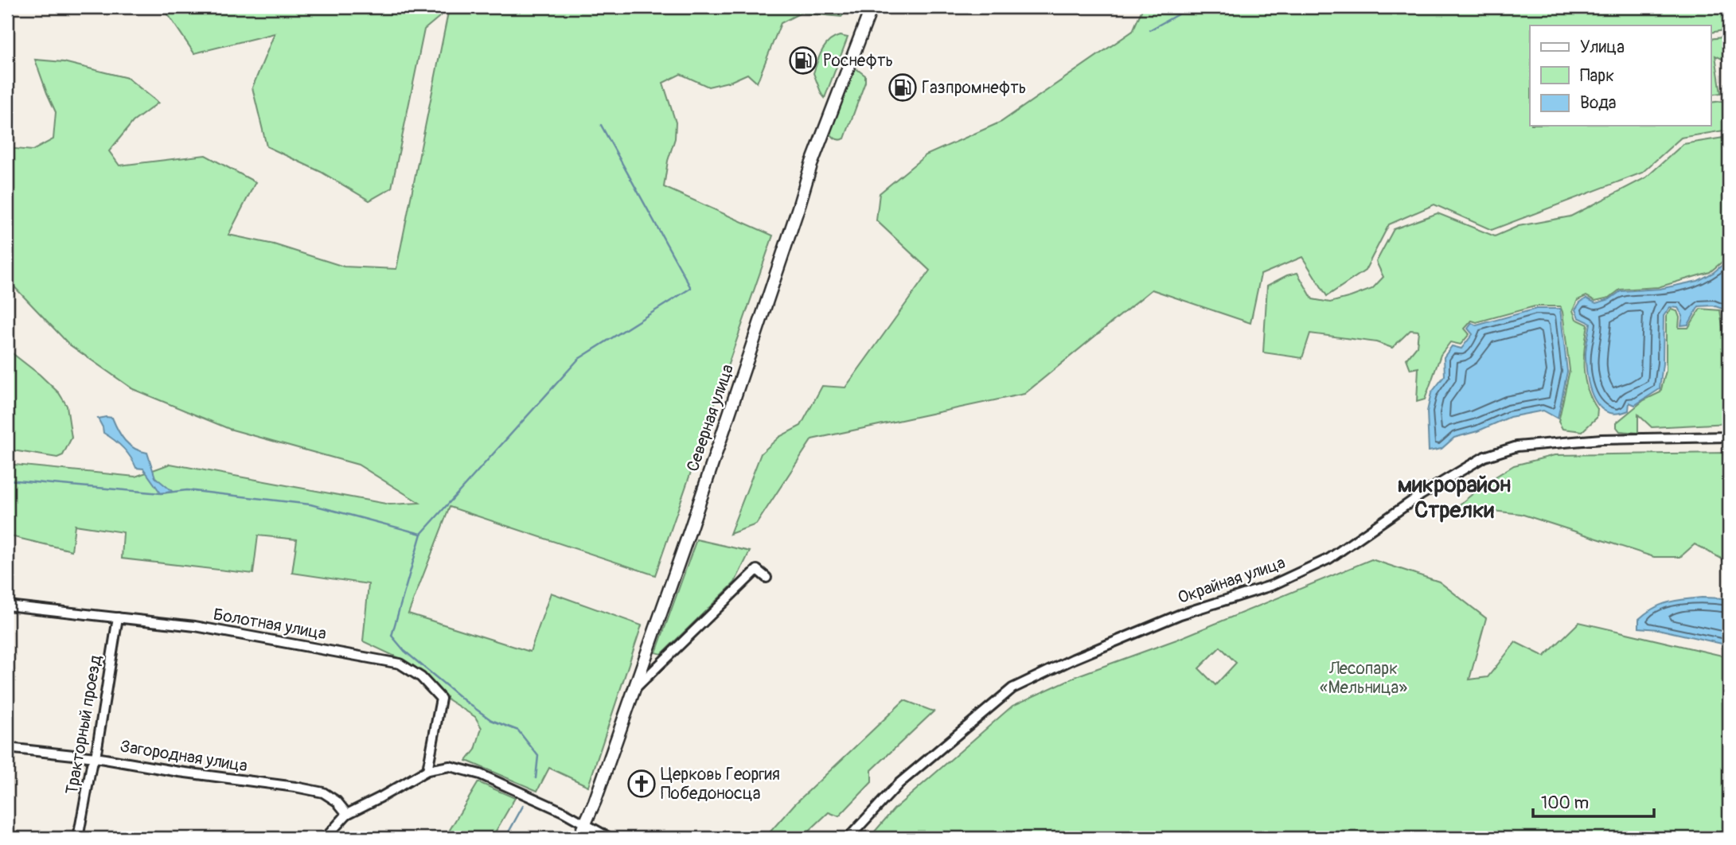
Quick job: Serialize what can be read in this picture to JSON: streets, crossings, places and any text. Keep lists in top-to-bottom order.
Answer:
{
  "streets": {
    "main road": ["Северная улица"],
    "street": [
      "Окрайная улица",
      "Болотная улица",
      "Тракторный проезд",
      "Загородная улица"
    ]
  },
  "crossings": [
    ["Болотная улица", "Тракторный проезд"],
    ["Тракторный проезд", "Загородная улица"]
  ],
  "districts": ["микрорайон Стрелки"],
  "parks": ["Лесопарк «Мельница»"],
  "places": {
    "fuel station": ["Роснефть", "Газпромнефть"],
    "church": ["Церковь Георгия Победоносца"]
  },
  "legend": ["Улица", "Парк", "Вода"],
  "scale_bar": "100 m"
}
